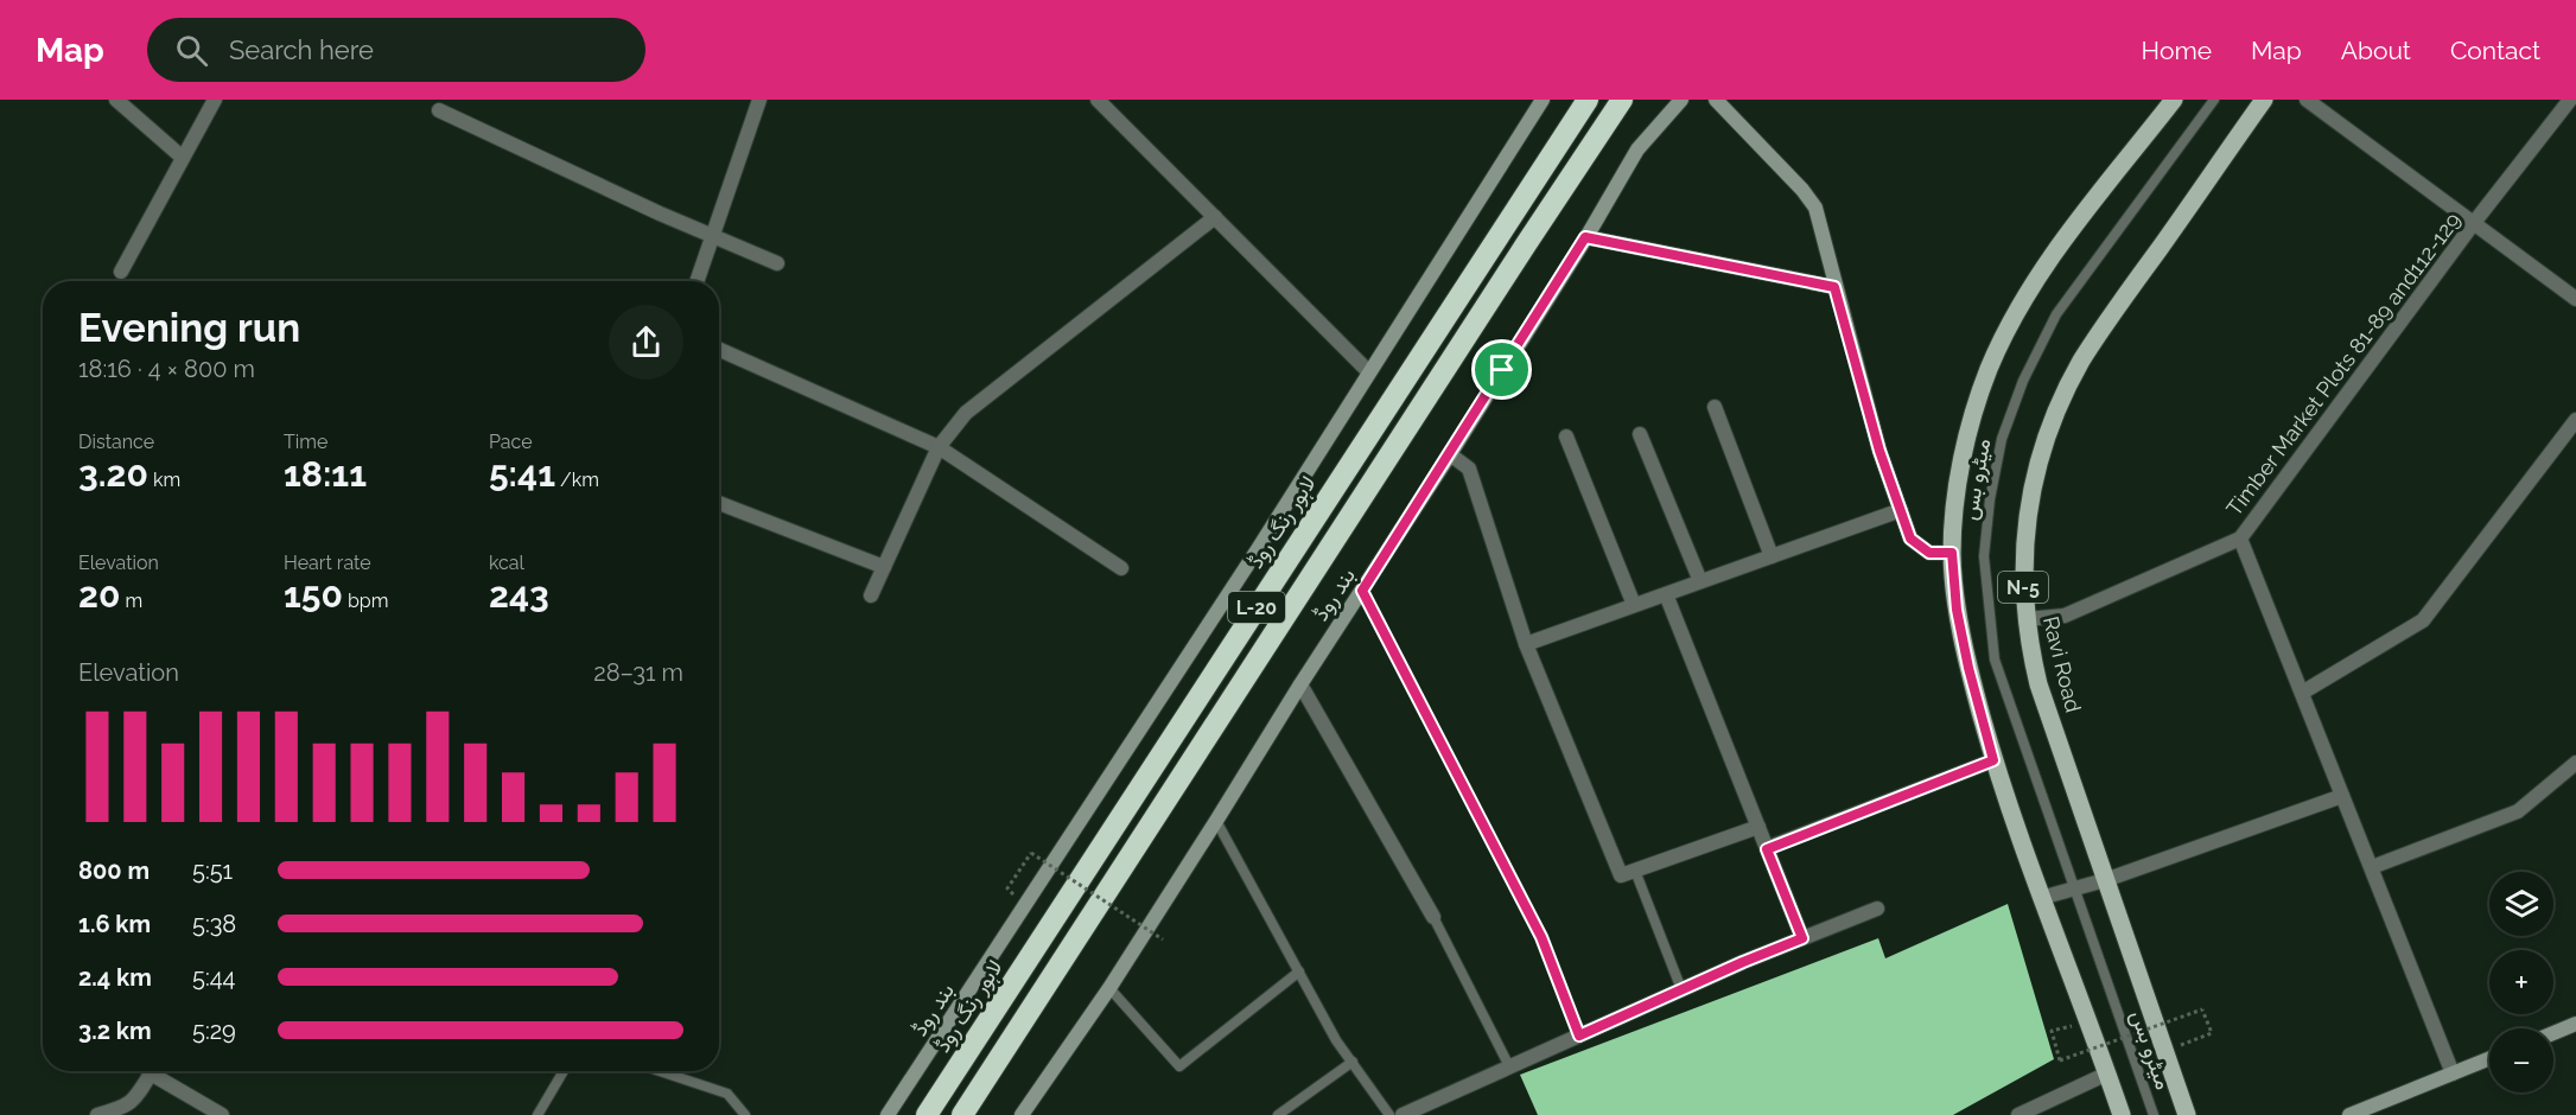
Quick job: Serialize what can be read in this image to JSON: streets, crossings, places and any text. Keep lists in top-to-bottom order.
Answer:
{
  "streets": {
    "highway": ["لاہور رنگ روڈ", "L-20"],
    "main road": ["N-5", "بند روڈ", "Ravi Road"],
    "street": ["Timber Market Plots 81-89 and112-129"],
    "lane": ["میٹرو بس"]
  },
  "crossings": [
    ["Timber Market Plots 81-89 and112-129", "Ravi Road"]
  ],
  "page": {
    "header": "Map",
    "search": "Search here",
    "nav": [
      "Home",
      "Map",
      "About",
      "Contact"
    ],
    "heading": ["Evening run", "18:16 · 4 × 800 m"],
    "stats": [
      ["Distance", "3.20 km"],
      ["Time", "18:11"],
      ["Pace", "5:41 /km"],
      ["Elevation", "20 m"],
      ["Heart rate", "150 bpm"],
      ["kcal", "243"]
    ],
    "chart": ["Elevation", "28–31 m"],
    "list": [
      {
        "name": "800 m",
        "note": "5:51"
      },
      {
        "name": "1.6 km",
        "note": "5:38"
      },
      {
        "name": "2.4 km",
        "note": "5:44"
      },
      {
        "name": "3.2 km",
        "note": "5:29"
      }
    ],
    "map_buttons": ["+", "−"]
  }
}
